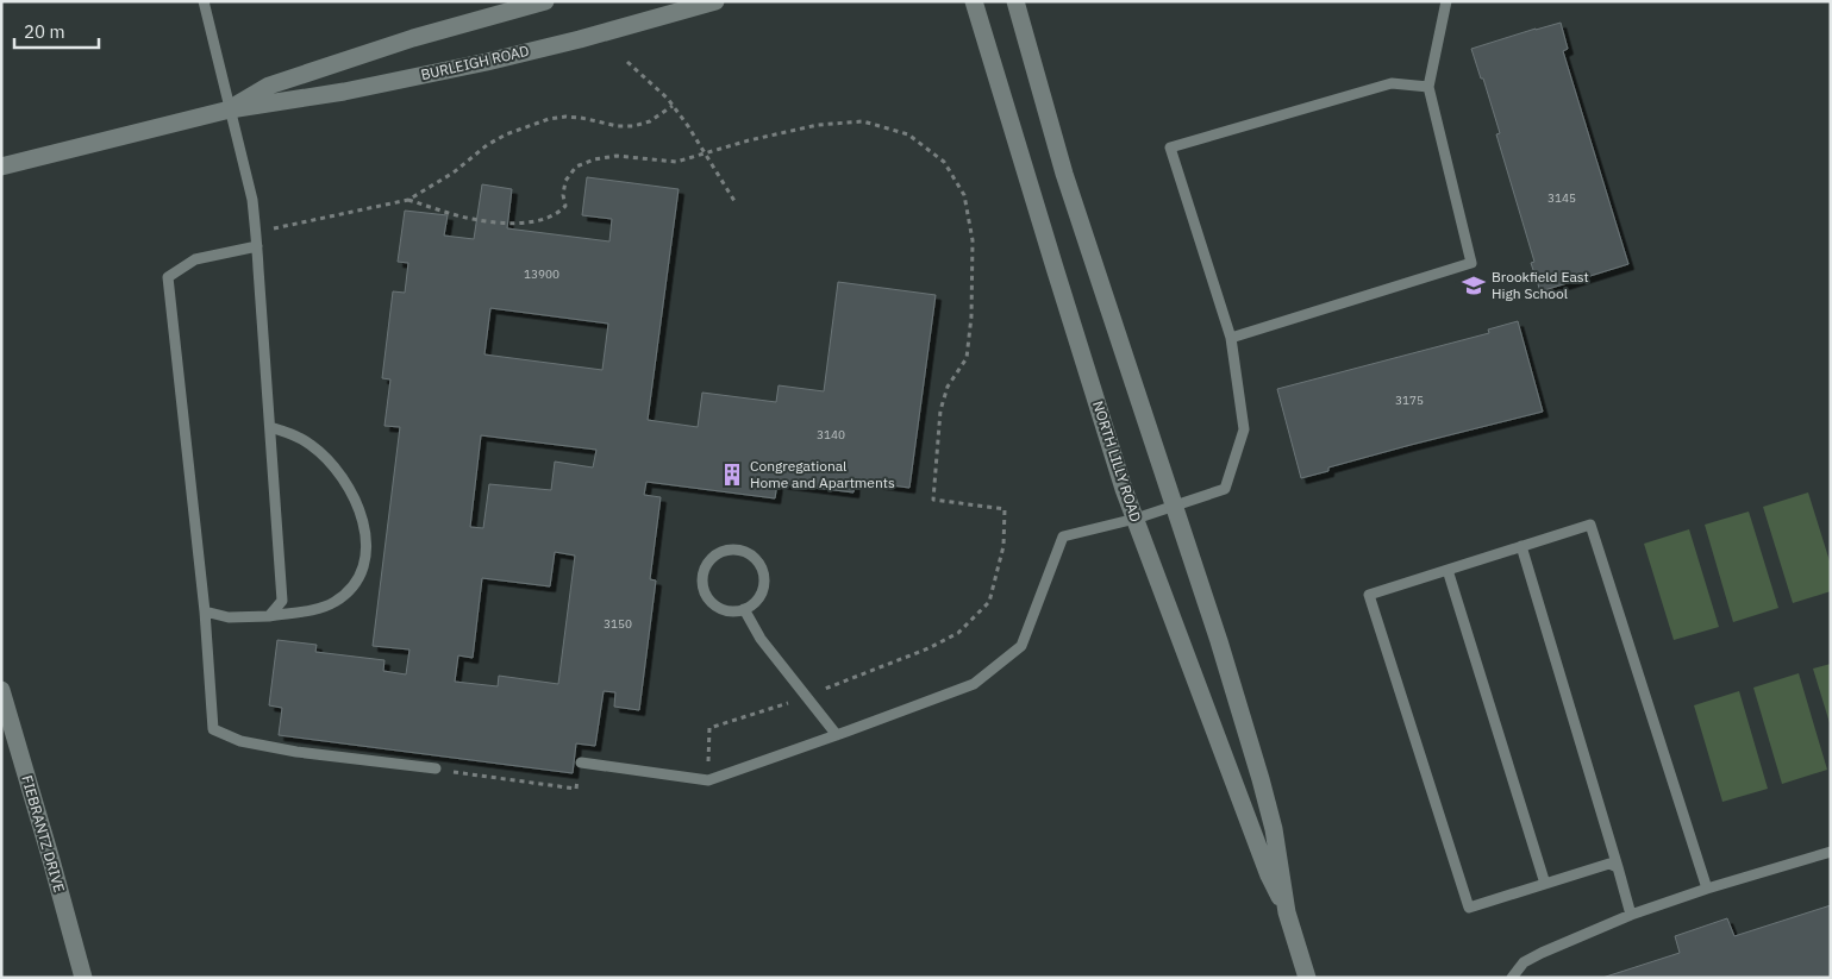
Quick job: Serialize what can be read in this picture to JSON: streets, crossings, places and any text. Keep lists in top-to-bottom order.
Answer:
{
  "streets": {
    "street": ["BURLEIGH ROAD", "NORTH LILLY ROAD", "FIEBRANTZ DRIVE"]
  },
  "places": {
    "school or university": ["Brookfield East High School"],
    "building": ["Congregational Home and Apartments"]
  },
  "house_numbers": [
    "3145",
    "13900",
    "3175",
    "3140",
    "3150"
  ],
  "scale_bar": "20 m"
}
